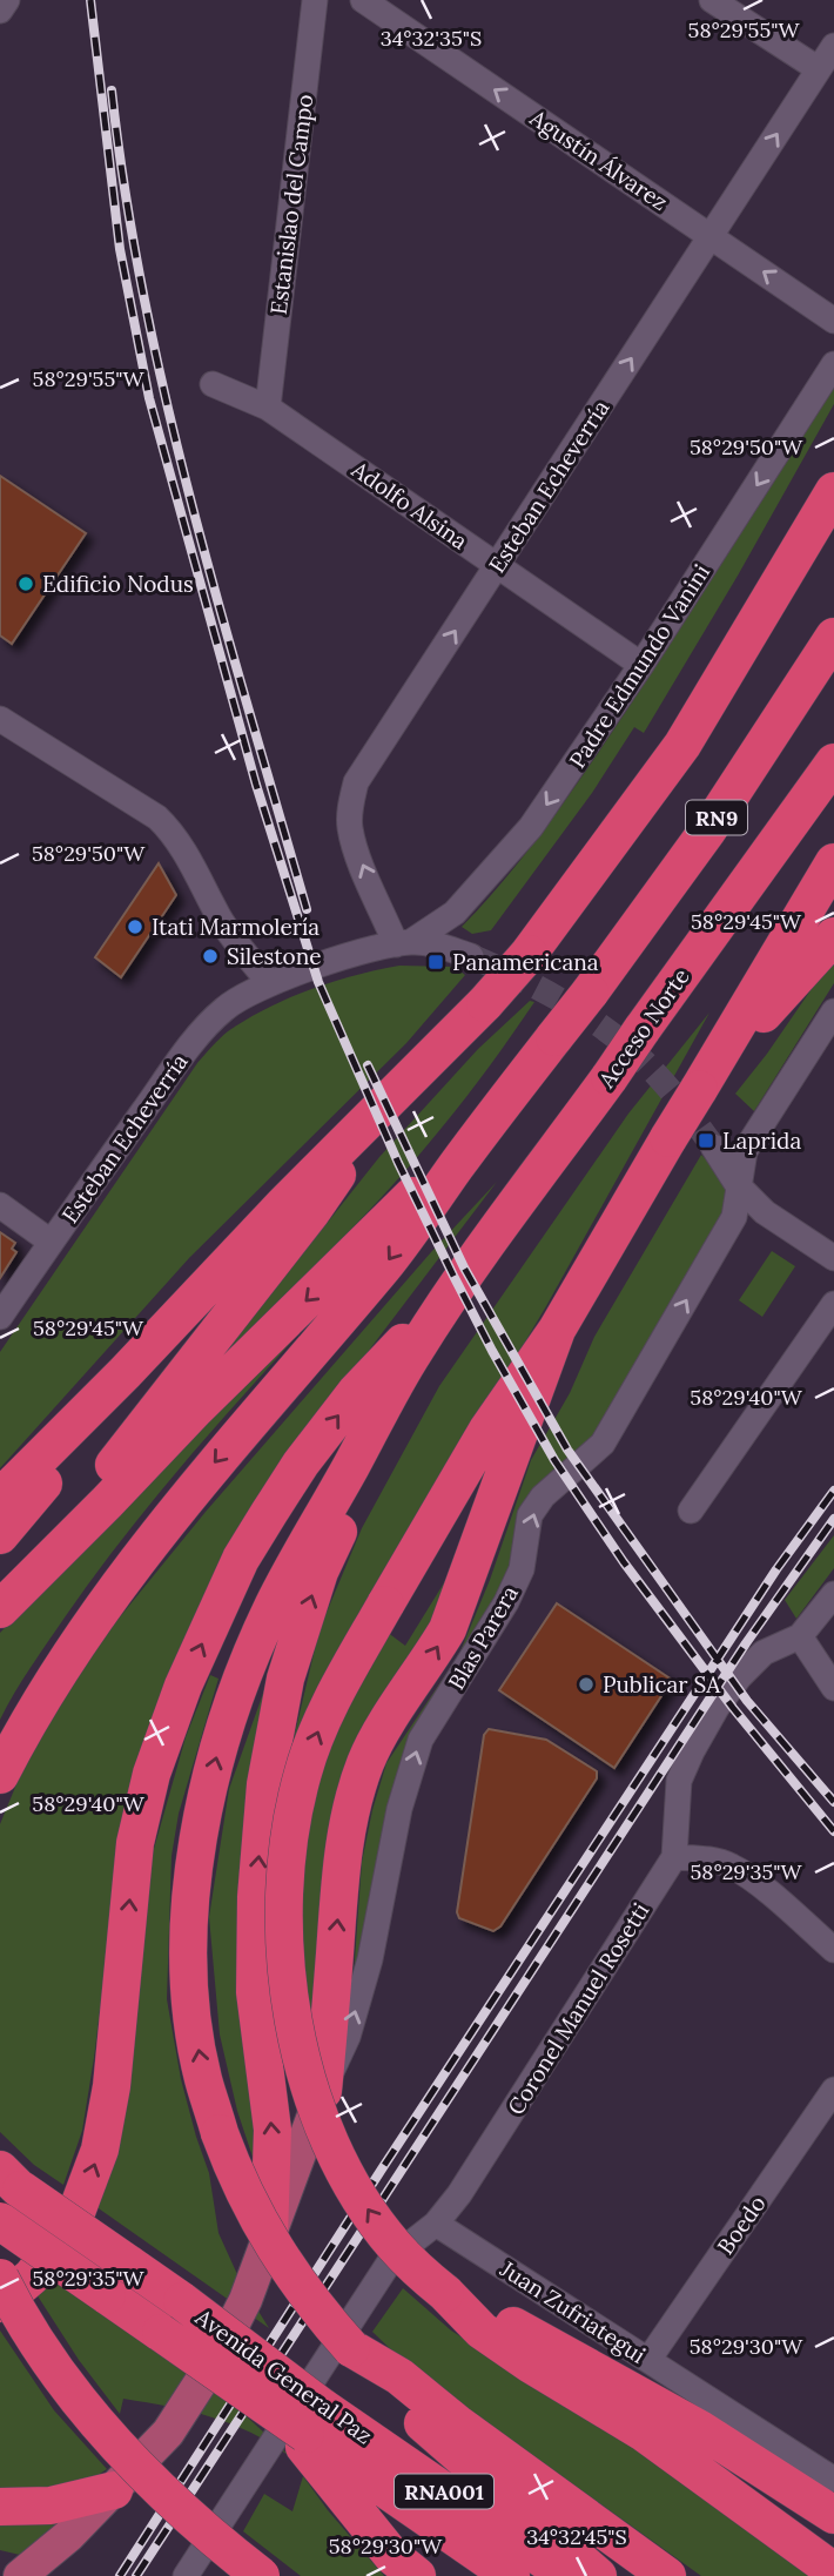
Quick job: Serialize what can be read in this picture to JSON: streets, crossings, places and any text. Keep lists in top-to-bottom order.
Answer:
{
  "streets": {
    "highway": [
      "RN9",
      "Acceso Norte",
      "Avenida General Paz",
      "RNA001"
    ],
    "street": [
      "Agustín Álvarez",
      "Estanislao del Campo",
      "Esteban Echeverría",
      "Adolfo Alsina",
      "Padre Edmundo Vanini",
      "Blas Parera",
      "Coronel Manuel Rosetti",
      "Boedo",
      "Juan Zufriategui"
    ]
  },
  "crossings": [
    ["Agustín Álvarez", "Esteban Echeverría"],
    ["Estanislao del Campo", "Adolfo Alsina"],
    ["Esteban Echeverría", "Adolfo Alsina"],
    ["Esteban Echeverría", "Padre Edmundo Vanini"],
    ["Adolfo Alsina", "Padre Edmundo Vanini"],
    ["Coronel Manuel Rosetti", "Juan Zufriategui"],
    ["Boedo", "Juan Zufriategui"]
  ],
  "one_way": [
    "Agustín Álvarez",
    "Esteban Echeverría",
    "Padre Edmundo Vanini",
    "Blas Parera"
  ],
  "places": {
    "other": [
      "Edificio Nodus",
      "Itati Marmolería",
      "Silestone",
      "Publicar SA"
    ],
    "transit": ["Panamericana", "Laprida"]
  },
  "coordinates": [
    "58°29'55\"W",
    "34°32'35\"S",
    "58°29'50\"W",
    "58°29'45\"W",
    "58°29'40\"W",
    "58°29'35\"W",
    "58°29'30\"W",
    "34°32'45\"S"
  ]
}
